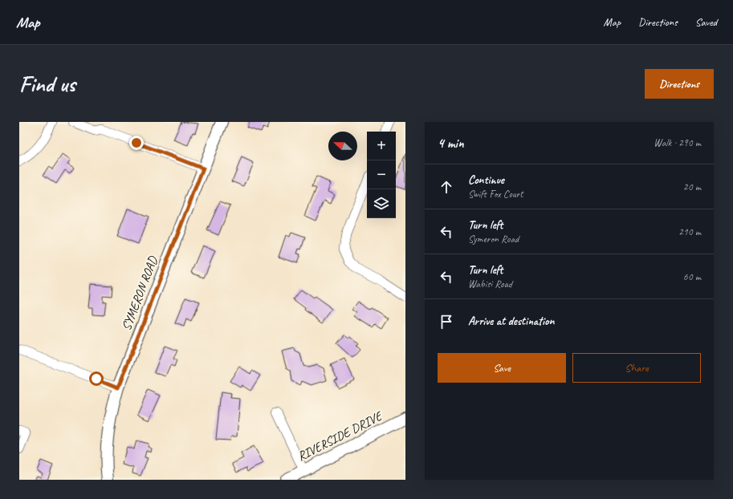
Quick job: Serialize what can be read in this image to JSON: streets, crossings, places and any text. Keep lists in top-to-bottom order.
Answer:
{
  "streets": {
    "street": ["SYMERON ROAD", "RIVERSIDE DRIVE"]
  },
  "north": "left",
  "page": {
    "header": "Map",
    "nav": ["Map", "Directions", "Saved"],
    "buttons": [
      "Directions",
      ["Save", "Share"]
    ],
    "title": "Find us",
    "heading": ["4 min", "Walk · 290 m"],
    "map_buttons": ["+", "−"],
    "list": [
      ["Continue", "Swift Fox Court", "20 m"],
      ["Turn left", "Symeron Road", "210 m"],
      ["Turn left", "Wabisi Road", "60 m"],
      "Arrive at destination"
    ]
  }
}
